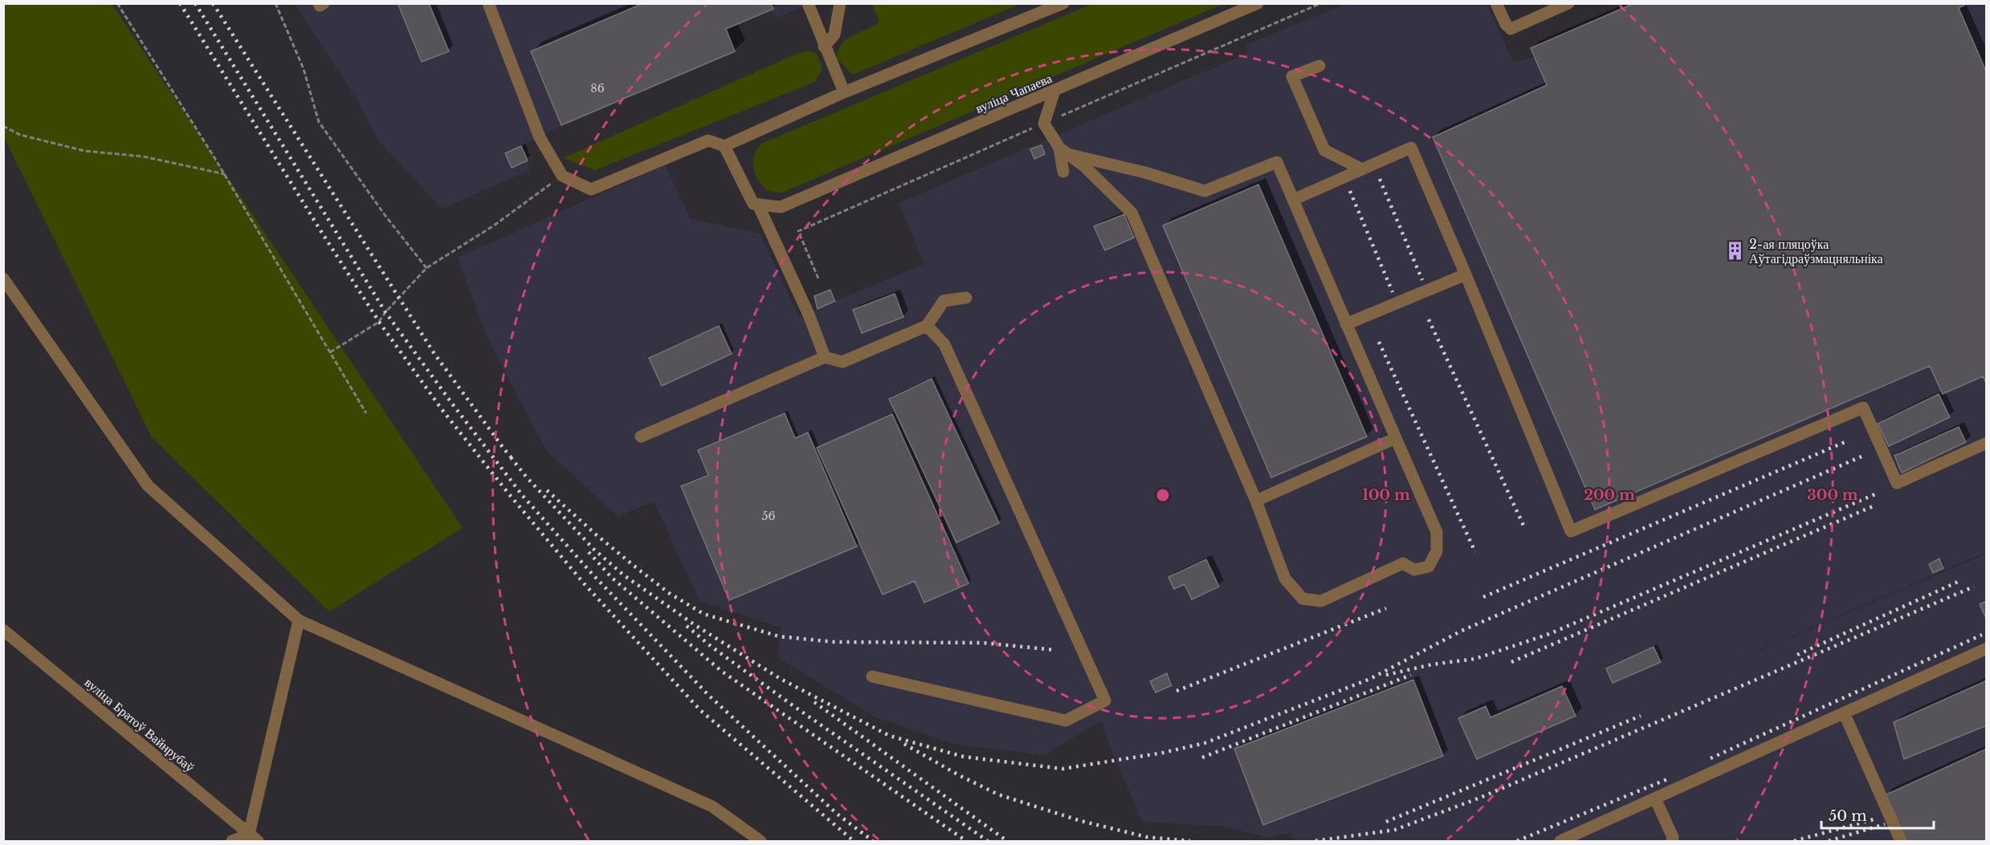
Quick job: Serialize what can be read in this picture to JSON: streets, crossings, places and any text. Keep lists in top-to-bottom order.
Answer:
{
  "streets": {
    "street": ["вуліца Чапаева", "вуліца Братоў Вайнрубаў"]
  },
  "places": {
    "building": ["2-ая пляцоўка Аўтагідраўзмацняльніка"]
  },
  "house_numbers": ["86", "56"],
  "scale_bar": "50 m",
  "rings": ["100 m", "200 m", "300 m"]
}
